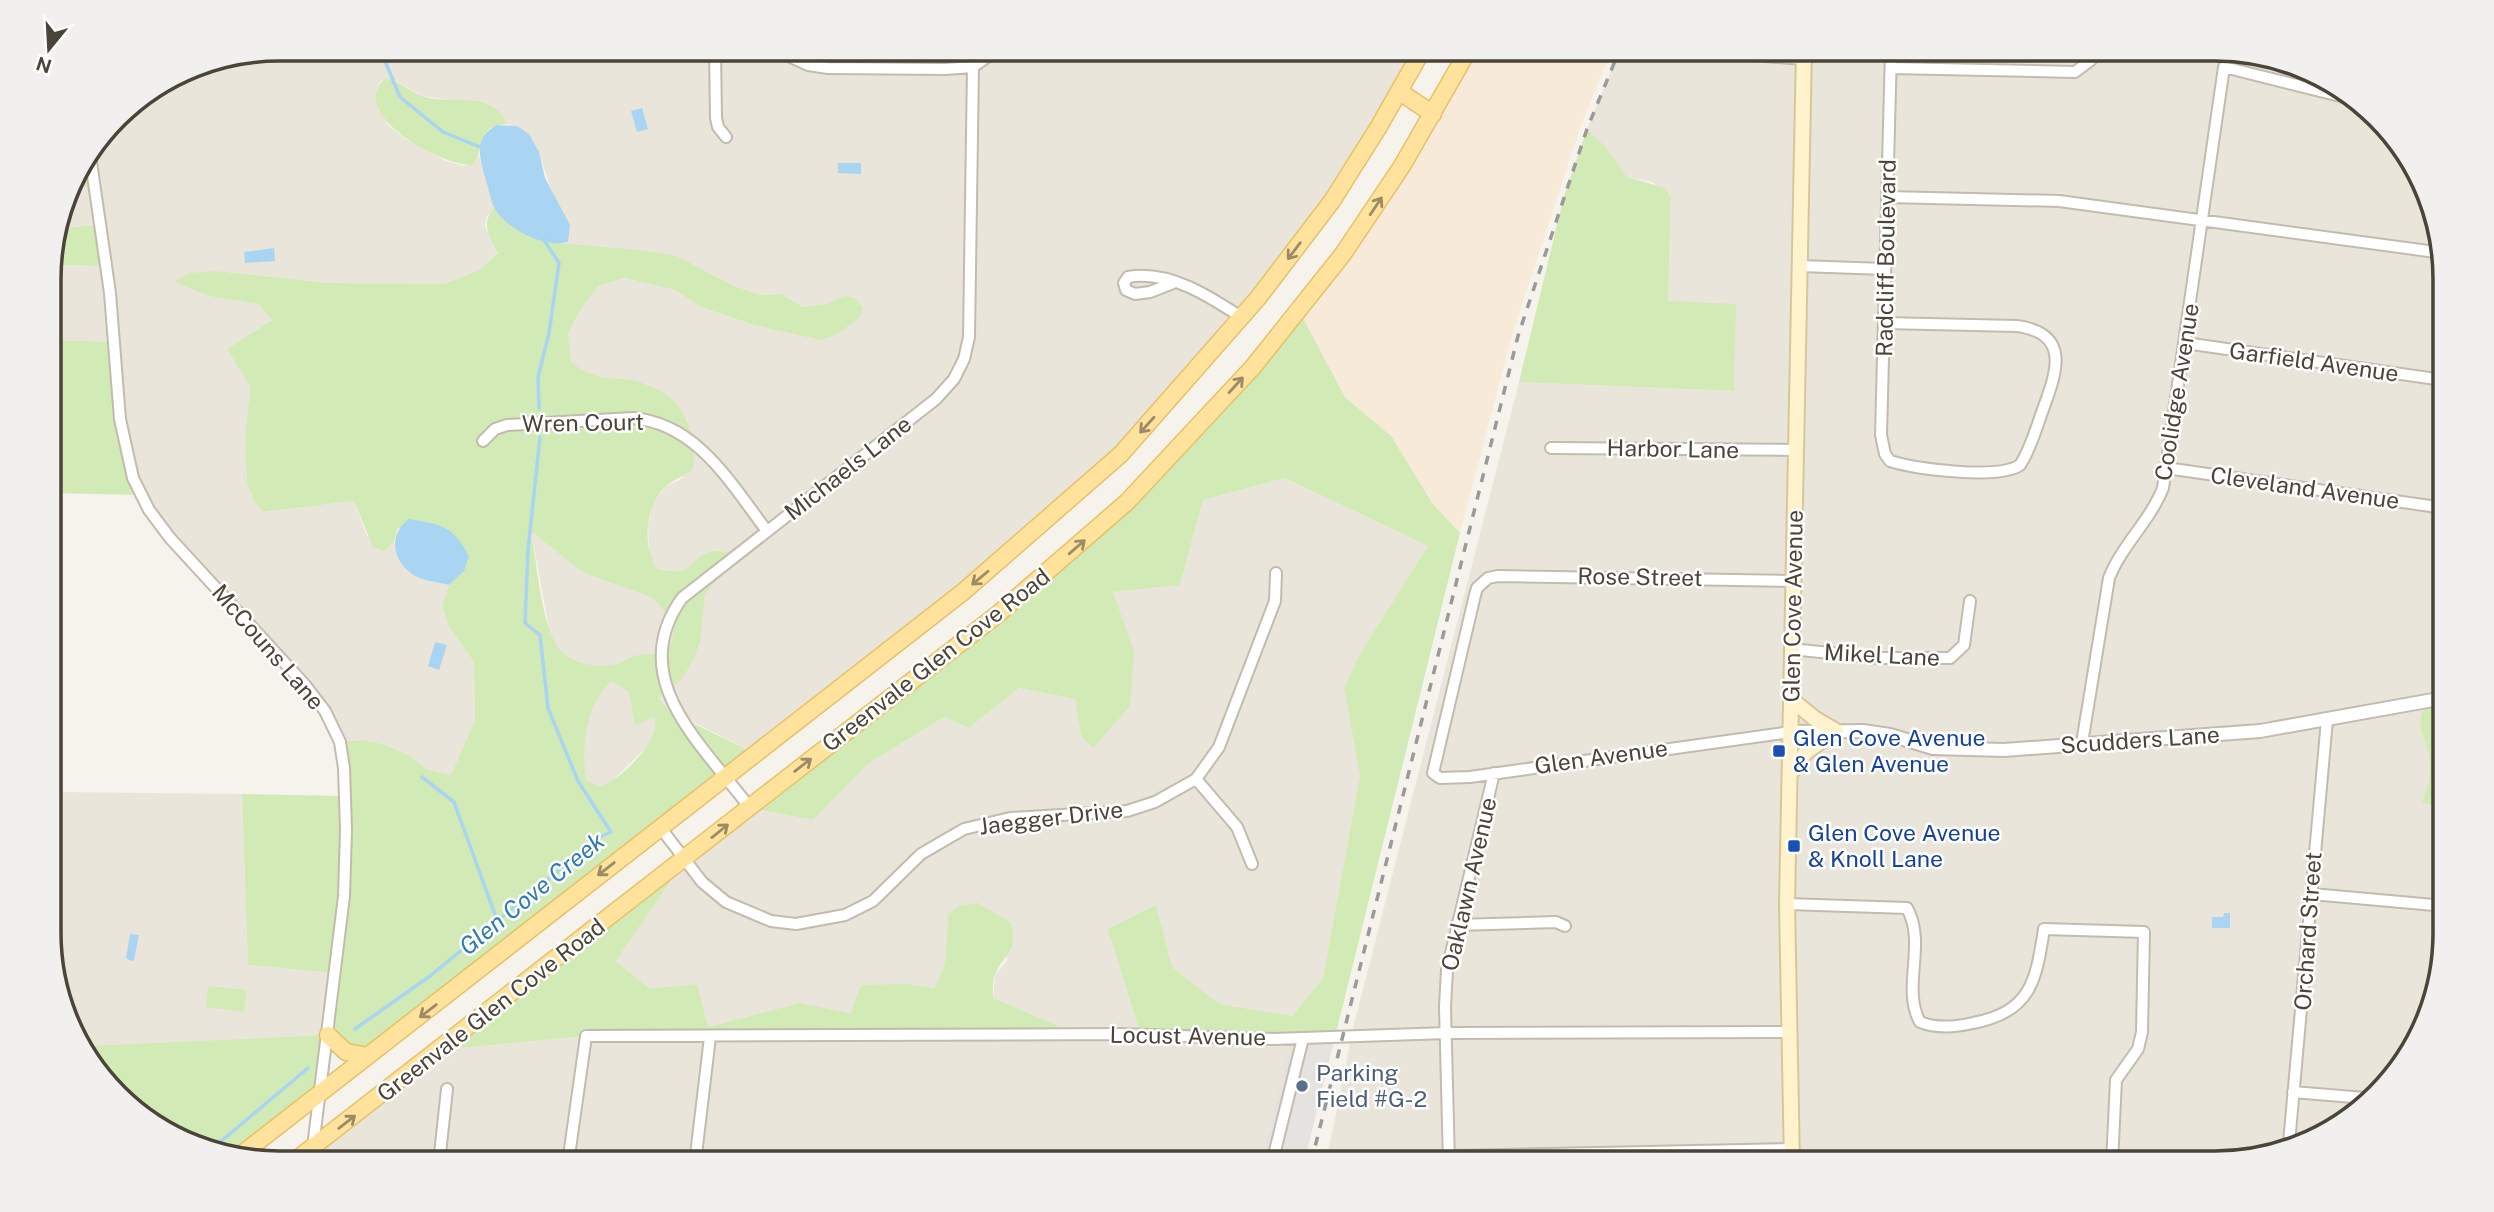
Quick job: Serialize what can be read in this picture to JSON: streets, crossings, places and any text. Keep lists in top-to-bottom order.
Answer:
{
  "streets": {
    "main road": ["Glen Cove Avenue", "Greenvale Glen Cove Road"],
    "street": [
      "Radcliff Boulevard",
      "Garfield Avenue",
      "Coolidge Avenue",
      "Wren Court",
      "Harbor Lane",
      "Michaels Lane",
      "Cleveland Avenue",
      "Rose Street",
      "McCouns Lane",
      "Mikel Lane",
      "Scudders Lane",
      "Glen Avenue",
      "Jaegger Drive",
      "Oaklawn Avenue",
      "Orchard Street",
      "Locust Avenue"
    ]
  },
  "crossings": [
    ["Garfield Avenue", "Coolidge Avenue"],
    ["Coolidge Avenue", "Cleveland Avenue"],
    ["Coolidge Avenue", "Scudders Lane"],
    ["Wren Court", "Michaels Lane"],
    ["Harbor Lane", "Glen Cove Avenue"],
    ["Michaels Lane", "Greenvale Glen Cove Road"],
    ["Rose Street", "Glen Cove Avenue"],
    ["Rose Street", "Glen Avenue"],
    ["Glen Cove Avenue", "Mikel Lane"],
    ["Glen Cove Avenue", "Scudders Lane"],
    ["Glen Cove Avenue", "Glen Avenue"],
    ["Glen Cove Avenue", "Locust Avenue"],
    ["McCouns Lane", "Greenvale Glen Cove Road"],
    ["Greenvale Glen Cove Road", "Jaegger Drive"],
    ["Scudders Lane", "Glen Avenue"],
    ["Scudders Lane", "Orchard Street"],
    ["Glen Avenue", "Oaklawn Avenue"],
    ["Oaklawn Avenue", "Locust Avenue"]
  ],
  "water": ["Glen Cove Creek"],
  "places": {
    "transit": ["Glen Cove Avenue & Glen Avenue", "Glen Cove Avenue & Knoll Lane"],
    "other": ["Parking Field #G-2"]
  },
  "north": "bottom"
}
